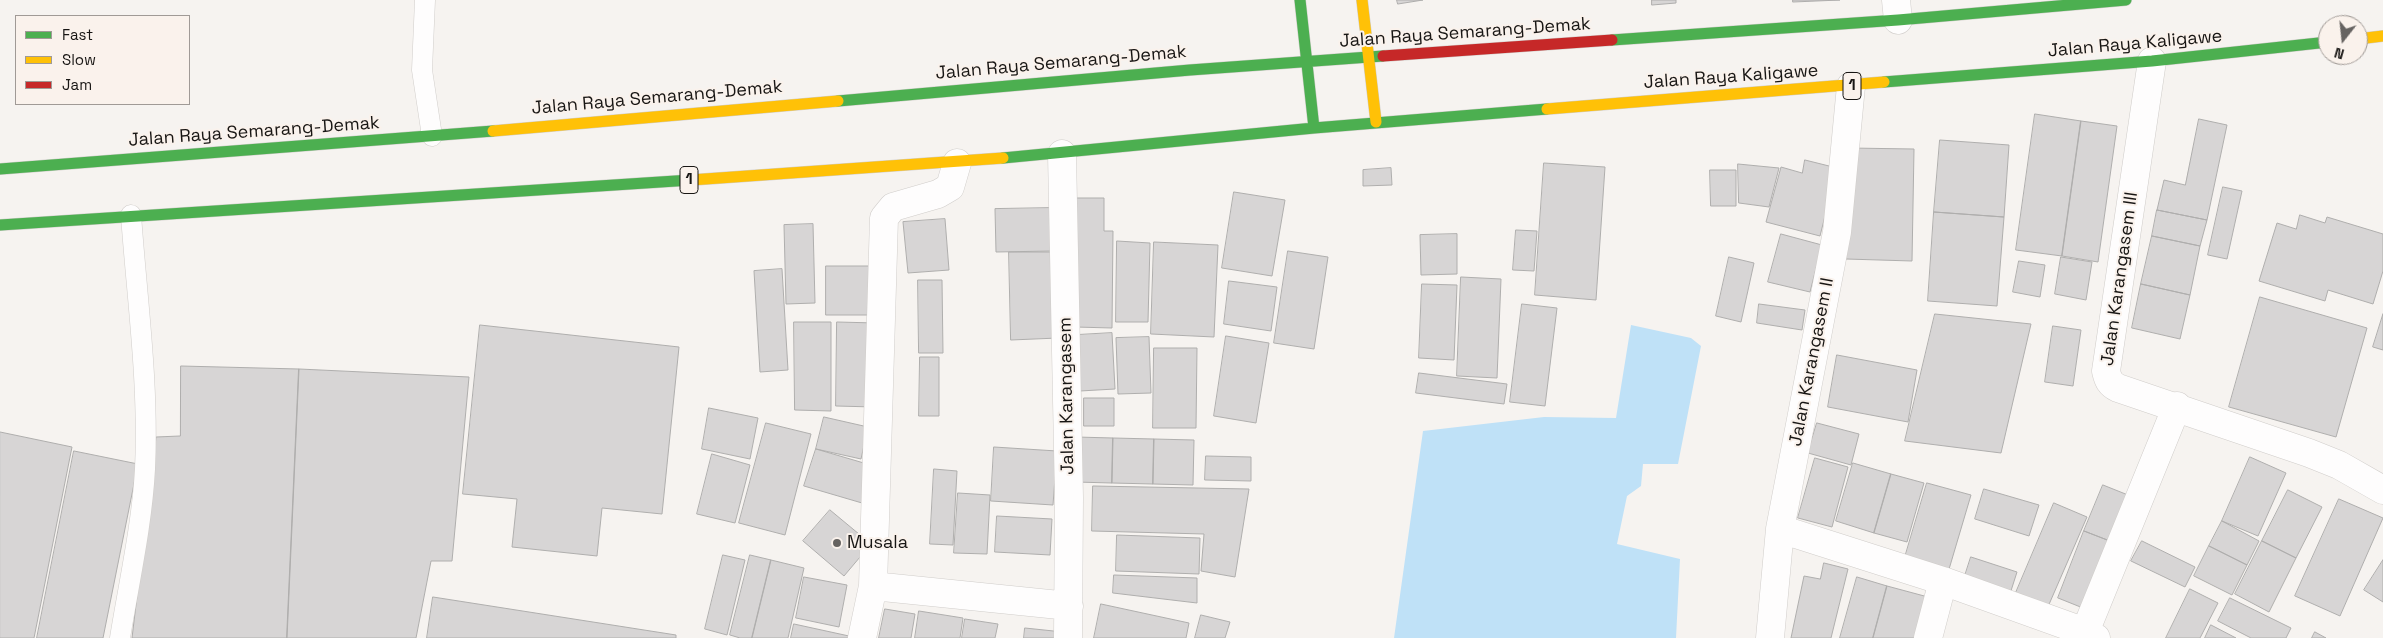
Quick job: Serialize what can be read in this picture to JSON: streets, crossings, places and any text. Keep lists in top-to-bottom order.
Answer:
{
  "streets": {
    "main road": ["Jalan Raya Semarang-Demak", "Jalan Raya Kaligawe", "1"],
    "street": ["Jalan Karangasem III", "Jalan Karangasem II", "Jalan Karangasem"]
  },
  "crossings": [
    ["Jalan Raya Kaligawe", "1"],
    ["Jalan Raya Kaligawe", "Jalan Karangasem III"],
    ["Jalan Raya Kaligawe", "Jalan Karangasem II"],
    ["1", "Jalan Karangasem"]
  ],
  "places": ["Musala"],
  "legend": ["Fast", "Slow", "Jam"],
  "north": "bottom"
}
